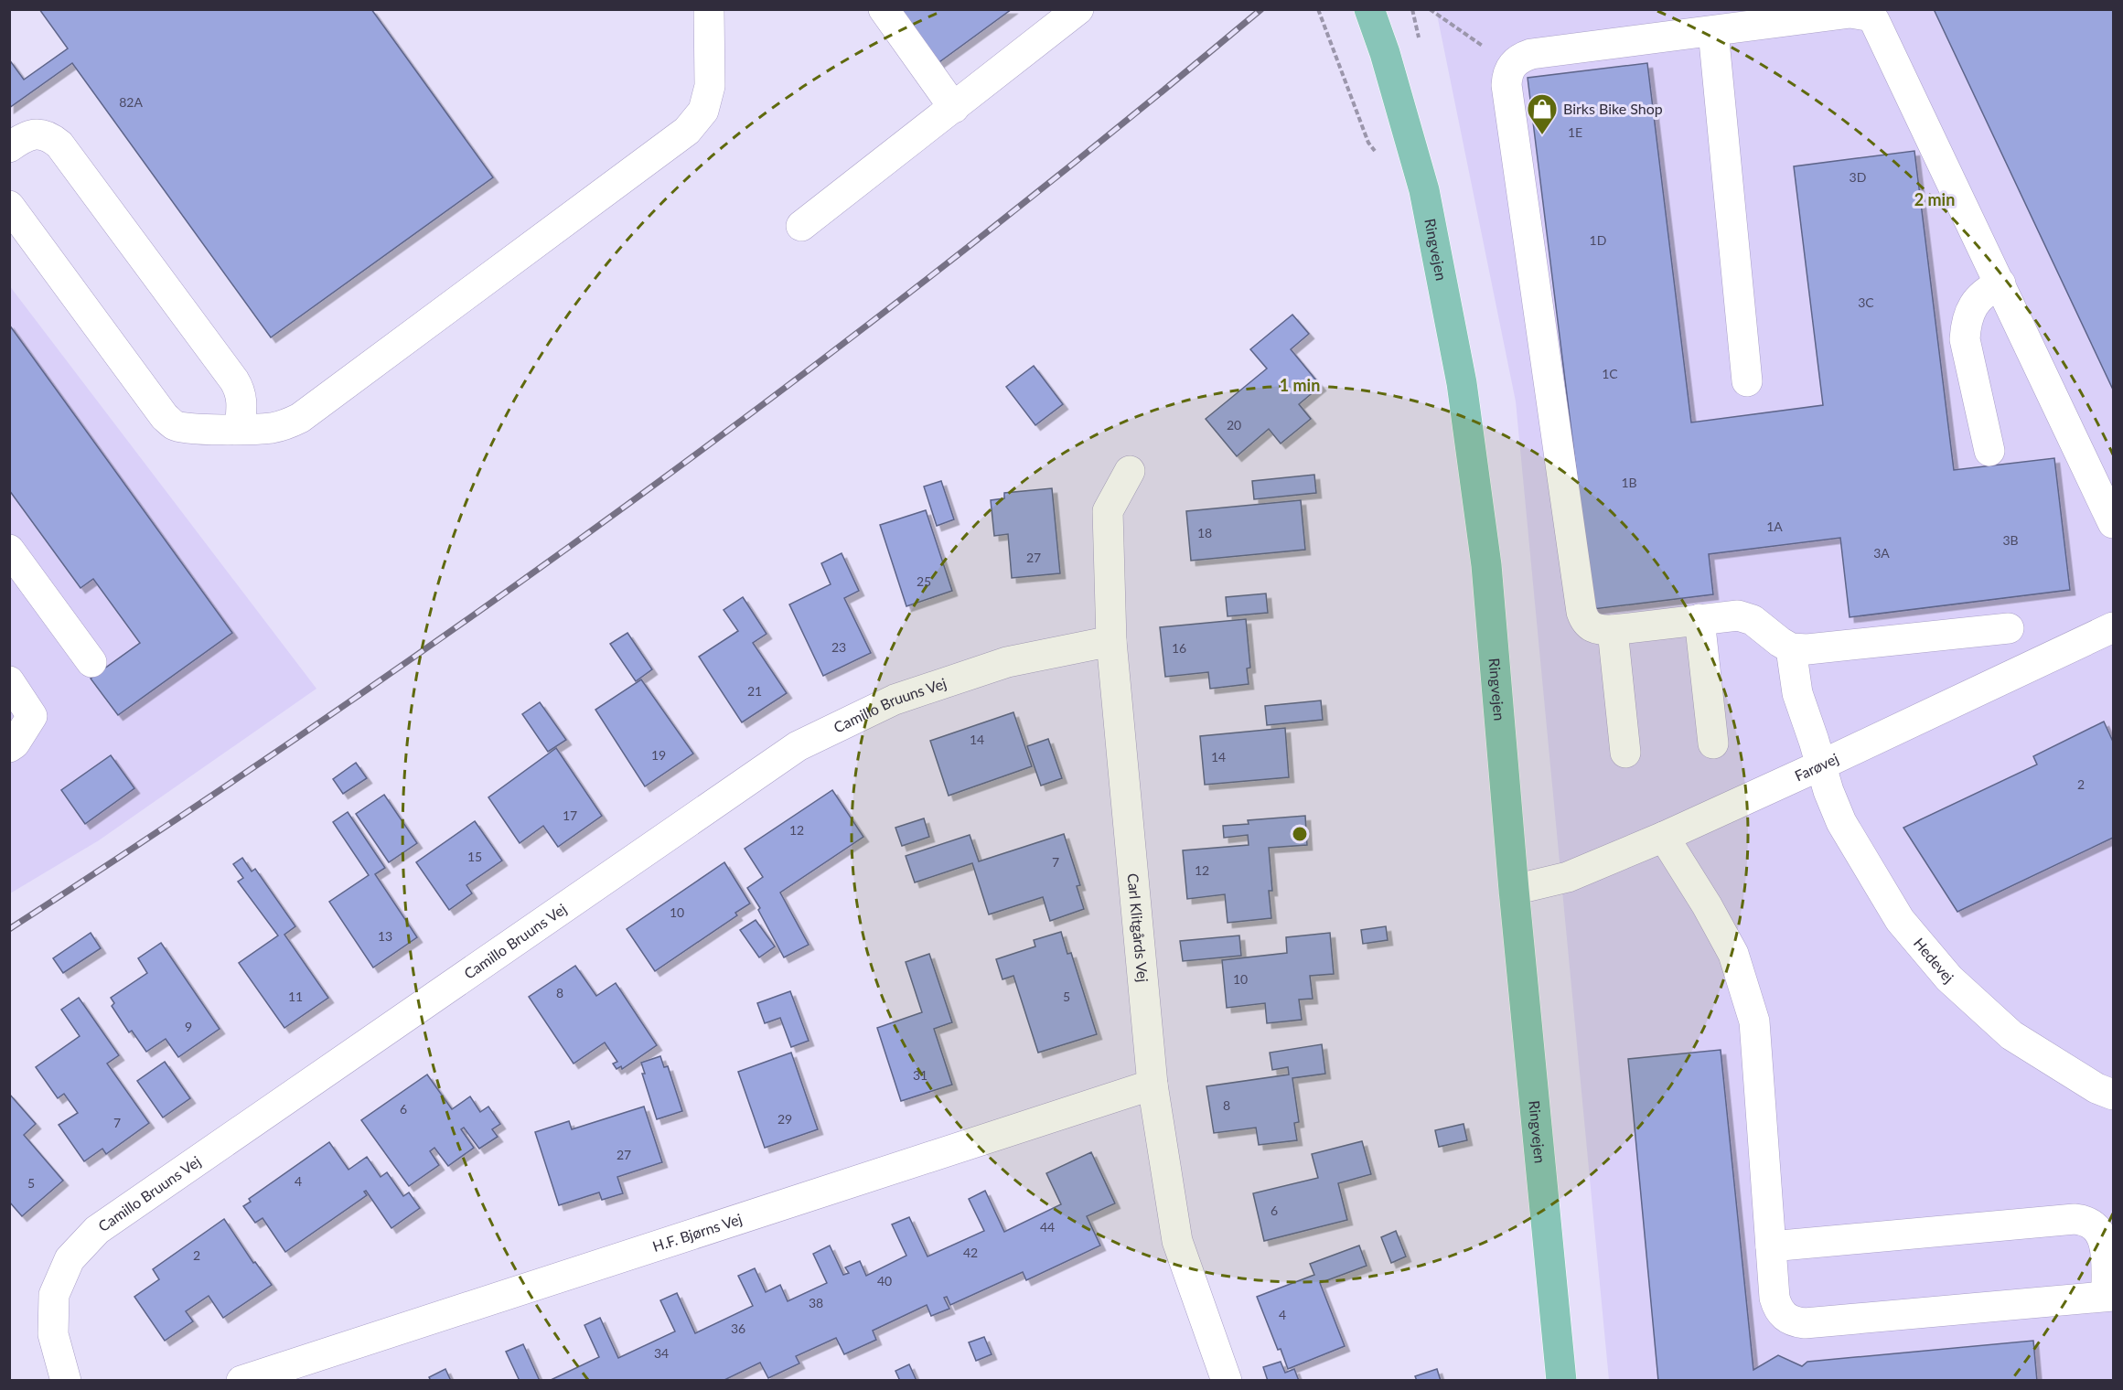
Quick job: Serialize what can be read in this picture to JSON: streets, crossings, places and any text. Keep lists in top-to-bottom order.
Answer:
{
  "streets": {
    "main road": ["Ringvejen"],
    "street": [
      "Camillo Bruuns Vej",
      "Farøvej",
      "Carl Klitgårds Vej",
      "Hedevej",
      "H.F. Bjørns Vej"
    ]
  },
  "crossings": [
    ["Ringvejen", "Farøvej"],
    ["Camillo Bruuns Vej", "Carl Klitgårds Vej"],
    ["Farøvej", "Hedevej"],
    ["Carl Klitgårds Vej", "H.F. Bjørns Vej"]
  ],
  "places": {
    "shop": ["Birks Bike Shop"]
  },
  "house_numbers": [
    "82A",
    "1E",
    "3D",
    "1D",
    "3C",
    "1C",
    "20",
    "1B",
    "1A",
    "18",
    "3B",
    "3A",
    "27",
    "25",
    "23",
    "16",
    "21",
    "14",
    "19",
    "14",
    "2",
    "17",
    "12",
    "15",
    "7",
    "12",
    "10",
    "13",
    "10",
    "8",
    "11",
    "5",
    "9",
    "31",
    "8",
    "6",
    "29",
    "7",
    "27",
    "4",
    "5",
    "6",
    "44",
    "42",
    "2",
    "40",
    "38",
    "4",
    "36",
    "34"
  ],
  "rings": ["2 min", "1 min"]
}
